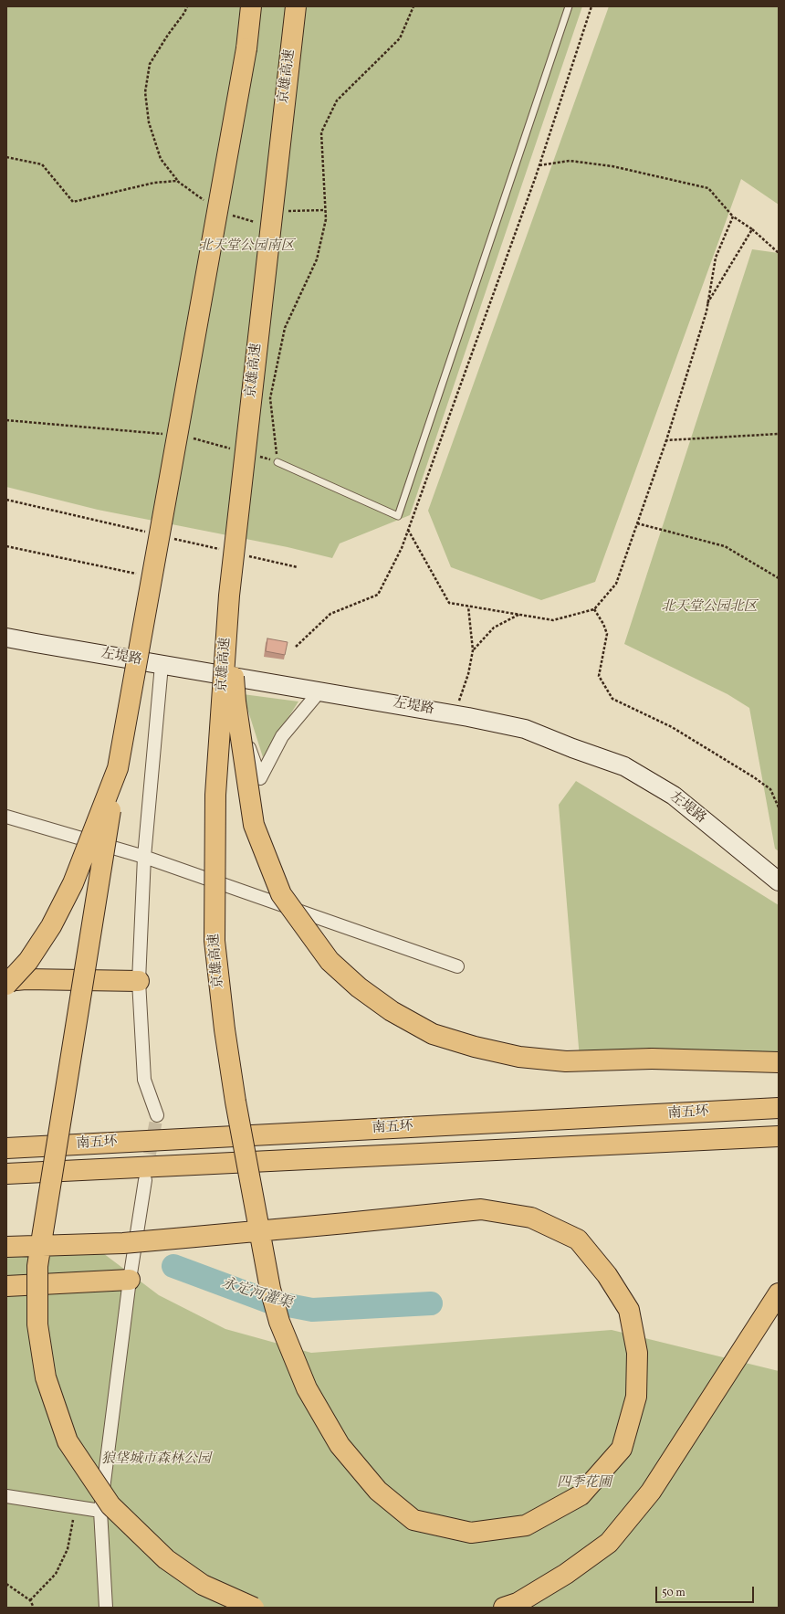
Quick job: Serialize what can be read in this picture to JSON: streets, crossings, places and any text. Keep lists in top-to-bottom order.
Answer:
{
  "streets": {
    "highway": ["京雄高速", "南五环"],
    "main road": ["左堤路"]
  },
  "water": ["永定河灌渠"],
  "parks": [
    "北天堂公园南区",
    "北天堂公园北区",
    "狼垡城市森林公园",
    "四季花圃"
  ],
  "scale_bar": "50 m"
}
